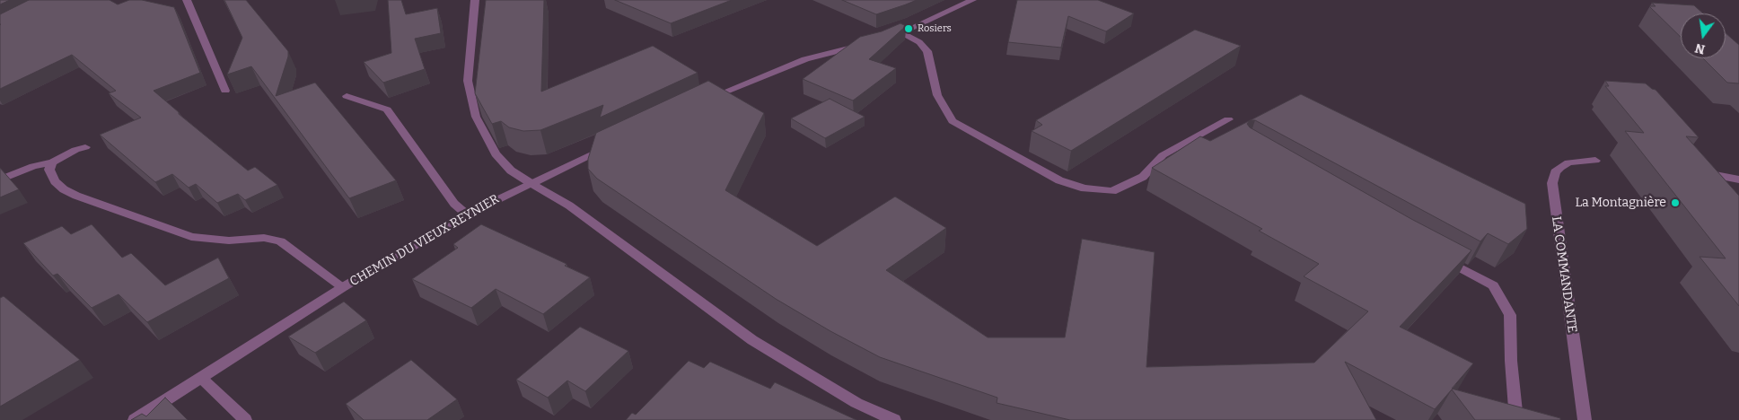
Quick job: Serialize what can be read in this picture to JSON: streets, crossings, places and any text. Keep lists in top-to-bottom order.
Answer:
{
  "streets": {
    "street": ["CHEMIN DU VIEUX REYNIER", "LA COMMANDANTE"]
  },
  "places": ["Rosiers", "La Montagnière"],
  "north": "bottom"
}
